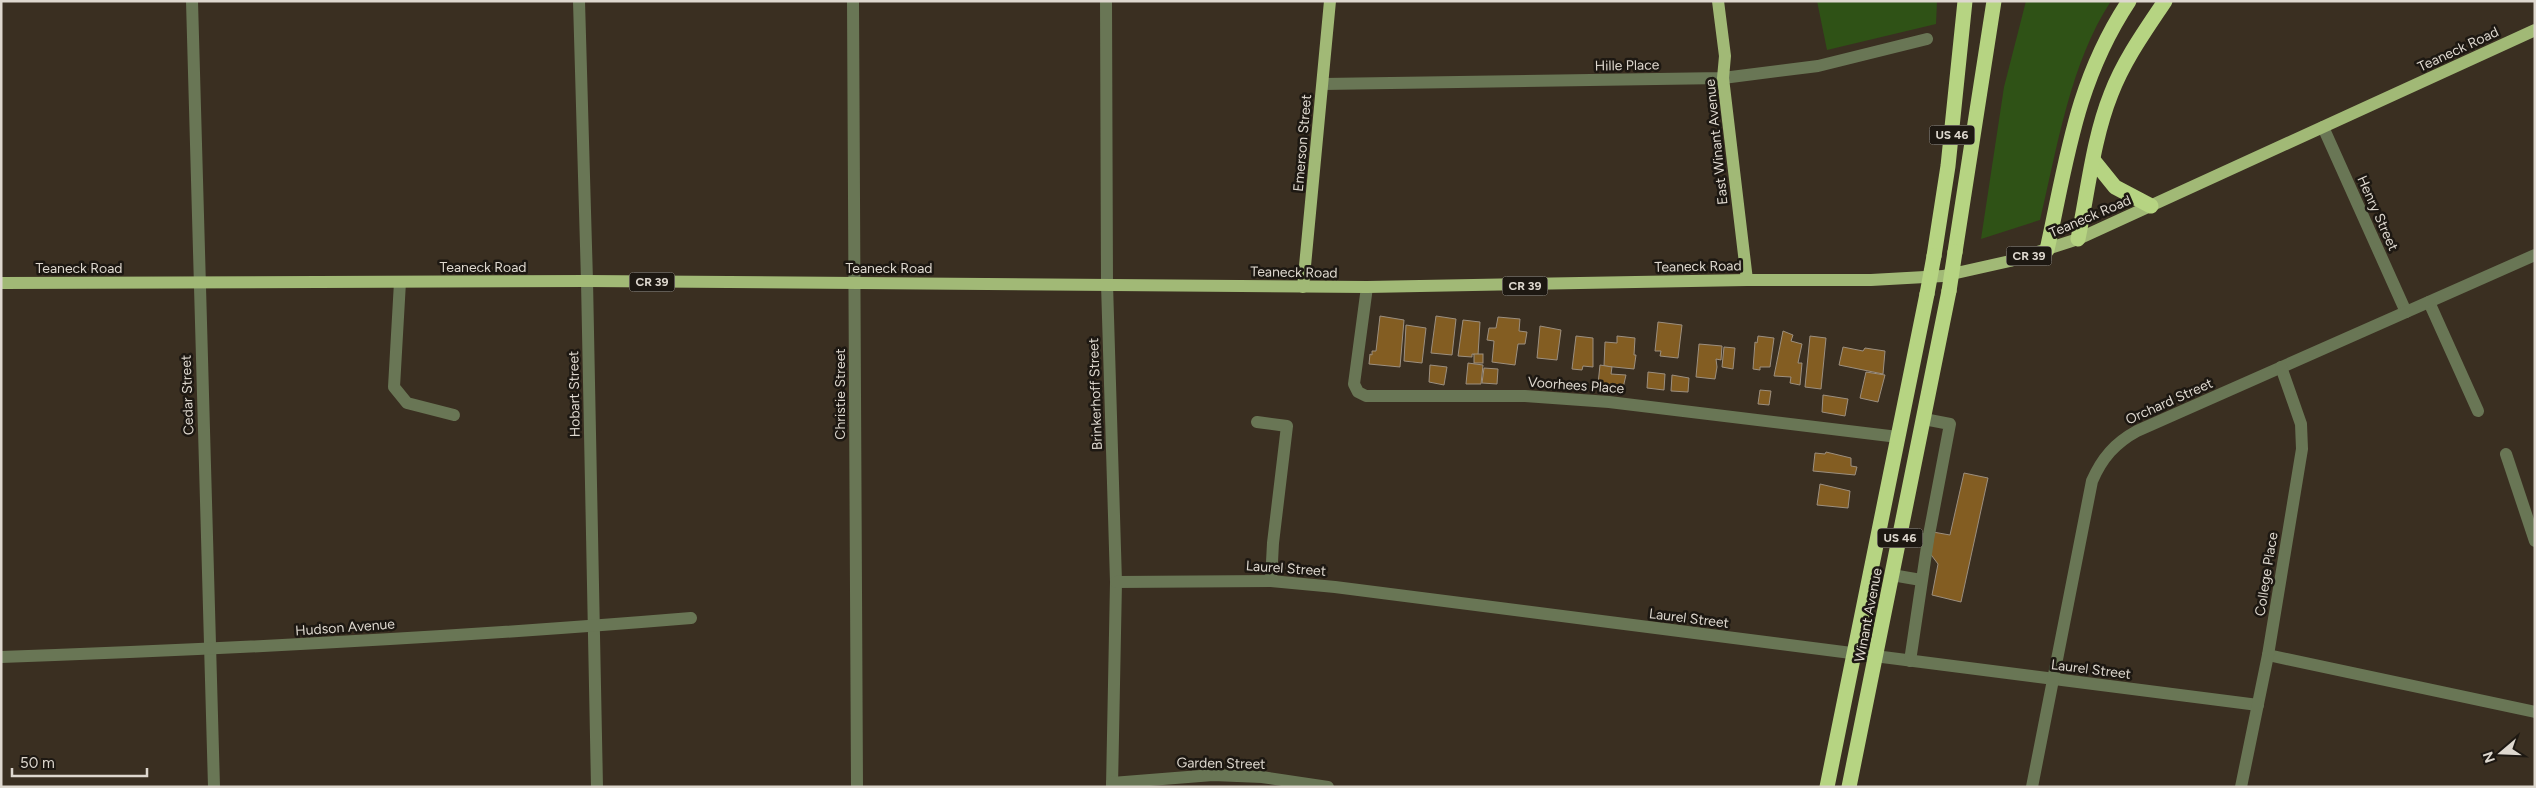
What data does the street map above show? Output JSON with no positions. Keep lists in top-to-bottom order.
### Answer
{
  "streets": {
    "highway": ["US 46", "Winant Avenue"],
    "main road": [
      "Teaneck Road",
      "East Winant Avenue",
      "Emerson Street",
      "CR 39"
    ],
    "street": [
      "Hille Place",
      "Henry Street",
      "Voorhees Place",
      "Hobart Street",
      "Christie Street",
      "Brinkerhoff Street",
      "Cedar Street",
      "Orchard Street",
      "Laurel Street",
      "College Place",
      "Hudson Avenue",
      "Garden Street"
    ]
  },
  "crossings": [
    ["Teaneck Road", "East Winant Avenue"],
    ["Teaneck Road", "Emerson Street"],
    ["Teaneck Road", "Henry Street"],
    ["Teaneck Road", "Voorhees Place"],
    ["Teaneck Road", "Hobart Street"],
    ["Teaneck Road", "Christie Street"],
    ["Teaneck Road", "Brinkerhoff Street"],
    ["Teaneck Road", "Cedar Street"],
    ["Hille Place", "East Winant Avenue"],
    ["Hille Place", "Emerson Street"],
    ["US 46", "Voorhees Place"],
    ["US 46", "Winant Avenue"],
    ["Henry Street", "Orchard Street"],
    ["Voorhees Place", "Winant Avenue"],
    ["Hobart Street", "Hudson Avenue"],
    ["Brinkerhoff Street", "Laurel Street"],
    ["Brinkerhoff Street", "Garden Street"],
    ["Cedar Street", "Hudson Avenue"],
    ["Orchard Street", "Laurel Street"],
    ["Orchard Street", "College Place"],
    ["Laurel Street", "College Place"],
    ["Laurel Street", "Winant Avenue"]
  ],
  "scale_bar": "50 m",
  "north": "left"
}
